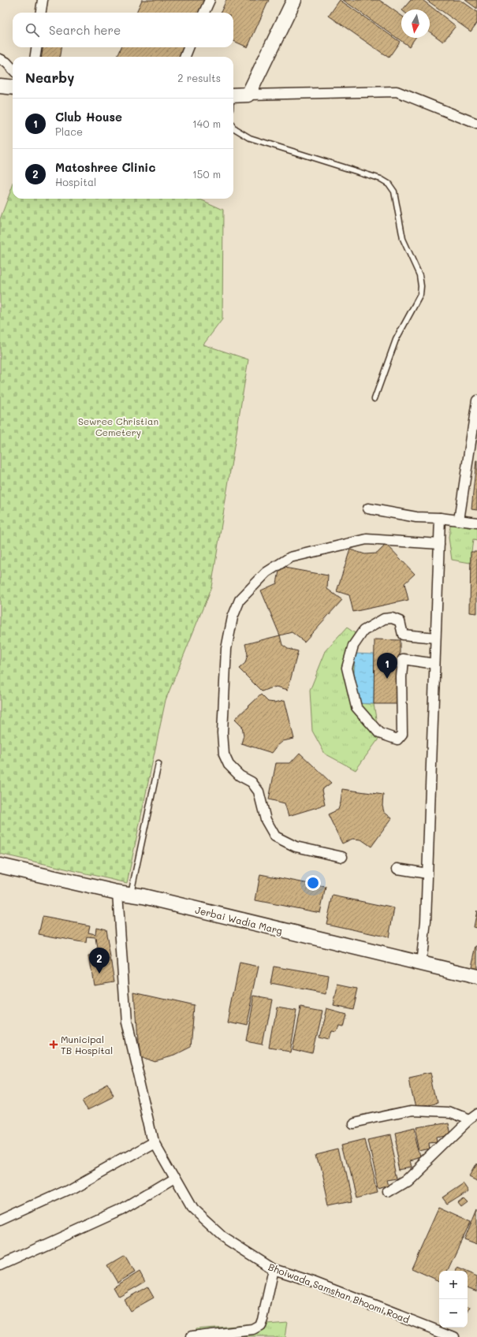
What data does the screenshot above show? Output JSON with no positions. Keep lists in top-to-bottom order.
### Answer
{
  "streets": {
    "main road": ["Jerbai Wadia Marg"],
    "street": ["Bhoiwada Samshan Bhoomi Road"]
  },
  "crossings": [
    ["Jerbai Wadia Marg", "Bhoiwada Samshan Bhoomi Road"]
  ],
  "parks": ["Sewree Christian Cemetery"],
  "places": {
    "health": ["Municipal TB Hospital"]
  },
  "north": "bottom",
  "page": {
    "search": "Search here",
    "heading": ["Nearby", "2 results"],
    "list": [
      {
        "mark": "1",
        "name": "Club House",
        "note": "Place",
        "value": "140 m"
      },
      {
        "mark": "2",
        "name": "Matoshree Clinic",
        "note": "Hospital",
        "value": "150 m"
      }
    ],
    "pins": ["1", "2"],
    "map_buttons": ["+", "−"]
  }
}
